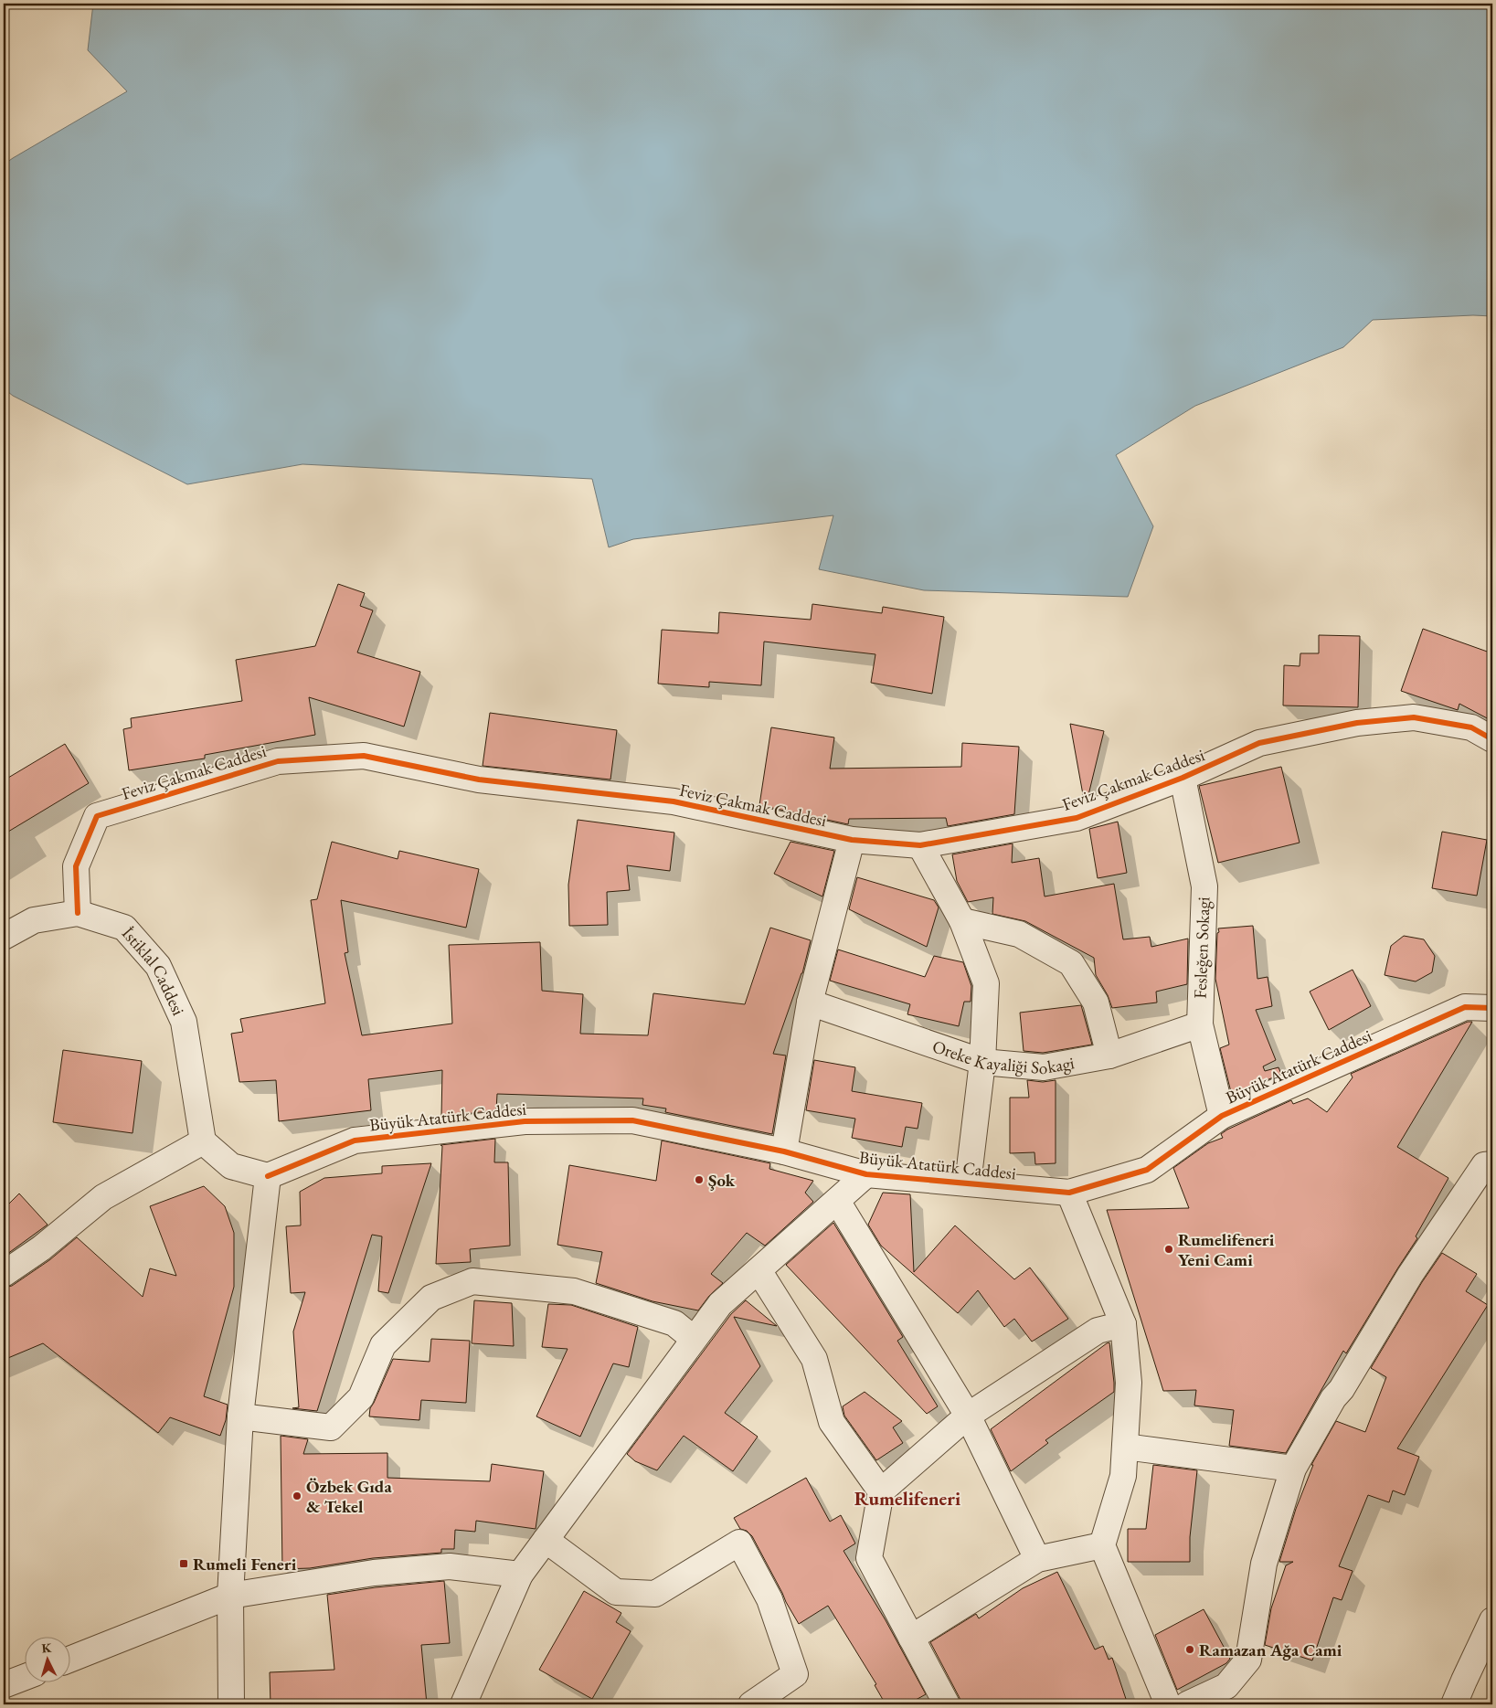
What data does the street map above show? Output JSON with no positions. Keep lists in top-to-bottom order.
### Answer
{
  "streets": {
    "street": [
      "Feviz Çakmak Caddesi",
      "Fesleğen Sokagi",
      "İstiklal Caddesi",
      "Oreke Kayaliği Sokagi",
      "Büyük Atatürk Caddesi"
    ]
  },
  "crossings": [
    ["Feviz Çakmak Caddesi", "Fesleğen Sokagi"],
    ["Feviz Çakmak Caddesi", "İstiklal Caddesi"],
    ["Fesleğen Sokagi", "Oreke Kayaliği Sokagi"],
    ["Fesleğen Sokagi", "Büyük Atatürk Caddesi"]
  ],
  "districts": ["Rumelifeneri"],
  "places": {
    "other": [
      "Şok",
      "Rumelifeneri Yeni Cami",
      "Özbek Gıda & Tekel",
      "Ramazan Ağa Cami"
    ],
    "transit": ["Rumeli Feneri"]
  },
  "north": "top"
}
